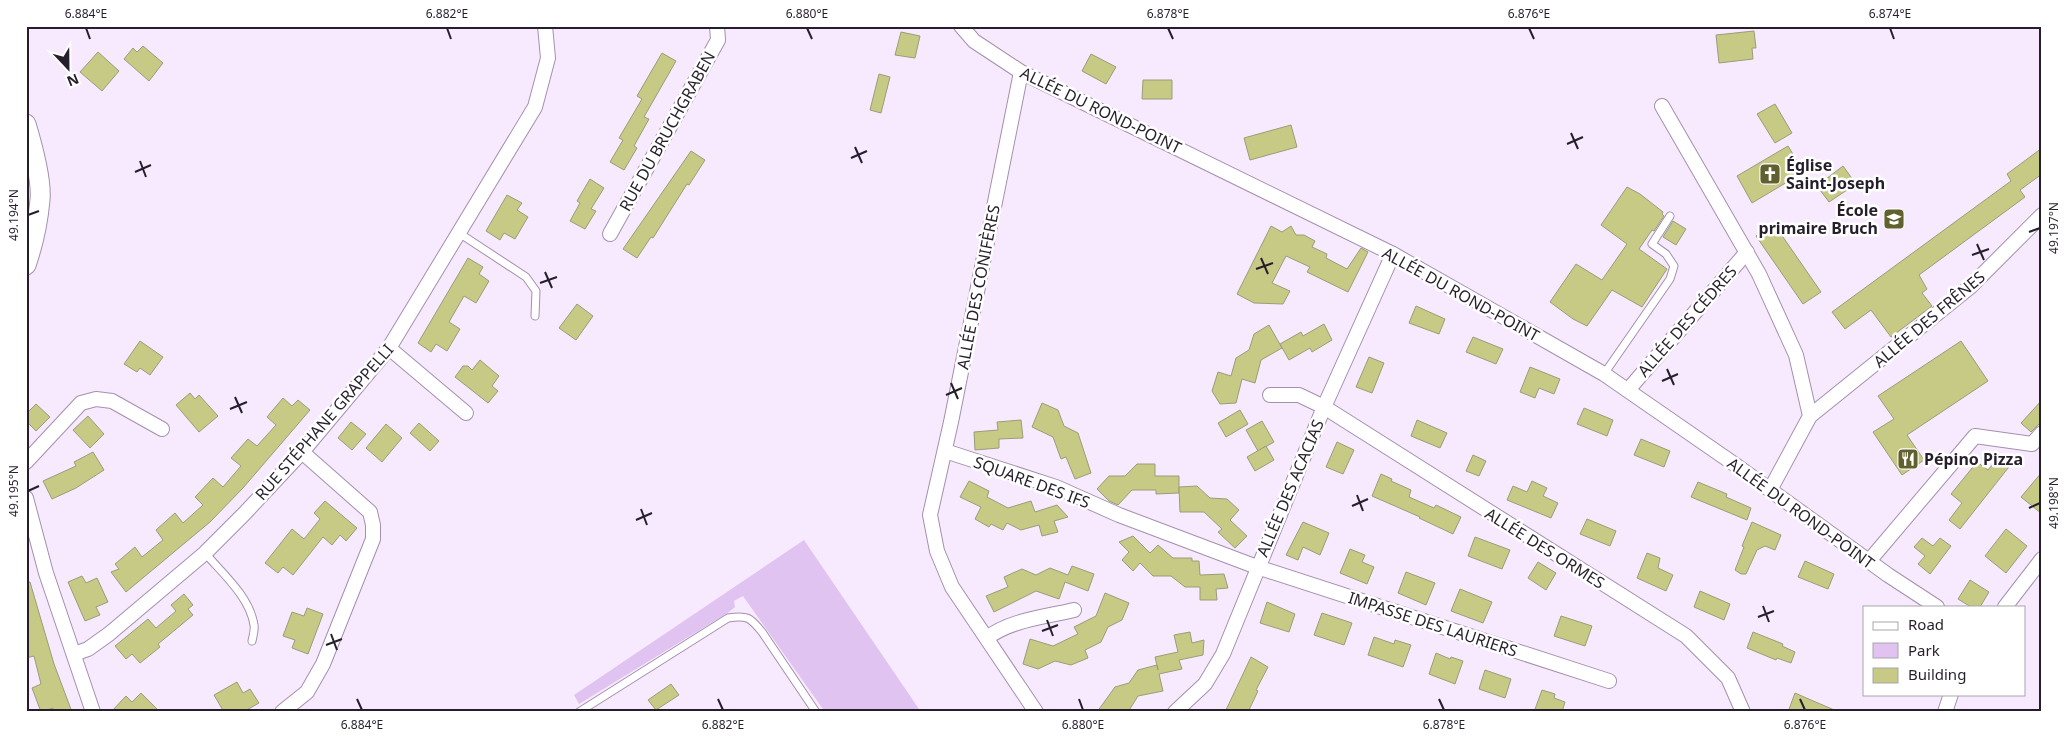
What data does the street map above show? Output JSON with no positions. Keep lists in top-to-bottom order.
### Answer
{
  "streets": {
    "street": [
      "ALLÉE DU ROND-POINT",
      "RUE DU BRUCHGRABEN",
      "ALLÉE DES CONIFÈRES",
      "ALLÉE DES FRÊNES",
      "ALLÉE DES CÉDRES",
      "RUE STÉPHANE GRAPPELLI",
      "SQUARE DES IFS",
      "ALLÉE DES ACACIAS",
      "ALLÉE DES ORMES",
      "IMPASSE DES LAURIERS"
    ]
  },
  "crossings": [
    ["ALLÉE DU ROND-POINT", "ALLÉE DES CONIFÈRES"],
    ["ALLÉE DU ROND-POINT", "ALLÉE DES CÉDRES"],
    ["ALLÉE DU ROND-POINT", "ALLÉE DES ACACIAS"],
    ["ALLÉE DES CONIFÈRES", "SQUARE DES IFS"],
    ["ALLÉE DES FRÊNES", "ALLÉE DES CÉDRES"],
    ["SQUARE DES IFS", "ALLÉE DES ACACIAS"],
    ["SQUARE DES IFS", "IMPASSE DES LAURIERS"],
    ["ALLÉE DES ACACIAS", "ALLÉE DES ORMES"],
    ["ALLÉE DES ACACIAS", "IMPASSE DES LAURIERS"]
  ],
  "places": {
    "church": ["Église Saint-Joseph"],
    "school or university": ["École primaire Bruch"],
    "restaurant": ["Pépino Pizza"]
  },
  "legend": ["Road", "Park", "Building"],
  "north": "bottom",
  "coordinates": [
    "6.884°E",
    "6.882°E",
    "6.880°E",
    "6.878°E",
    "6.876°E",
    "6.874°E",
    "49.194°N",
    "49.197°N",
    "49.195°N",
    "49.198°N"
  ]
}
